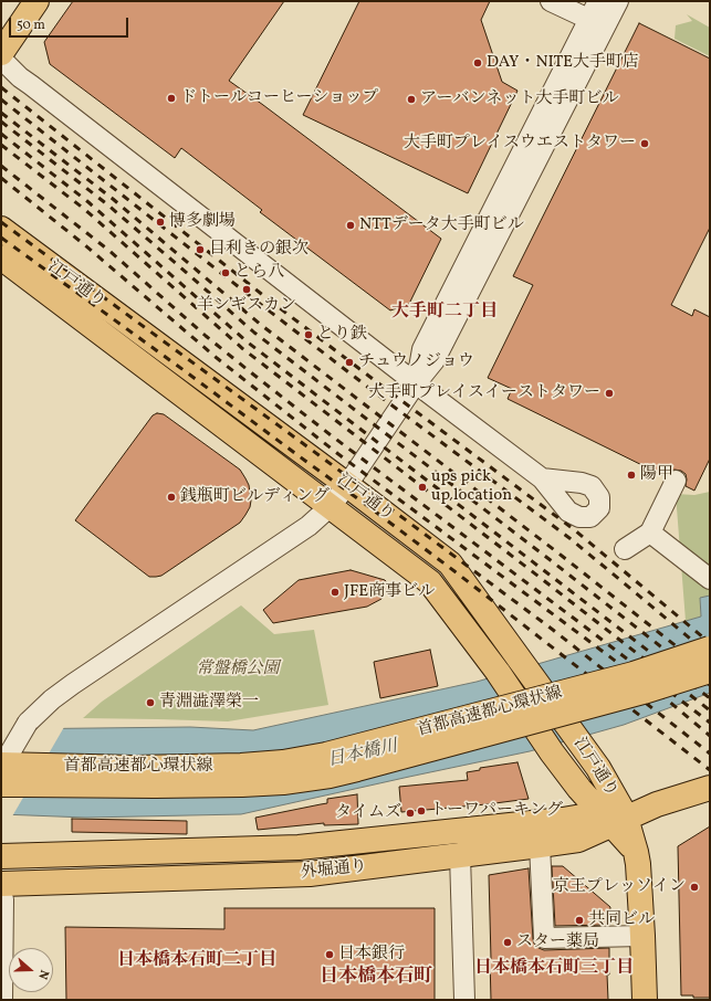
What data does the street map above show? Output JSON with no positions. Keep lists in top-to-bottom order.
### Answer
{
  "streets": {
    "main road": ["江戸通り", "首都高速都心環状線", "外堀通り"]
  },
  "crossings": [
    ["江戸通り", "外堀通り"]
  ],
  "districts": [
    "大手町二丁目",
    "日本橋本石町二丁目",
    "日本橋本石町三丁目",
    "日本橋本石町"
  ],
  "water": ["日本橋川"],
  "parks": ["常盤橋公園"],
  "places": [
    "DAY・NITE大手町店",
    "ドトールコーヒーショップ",
    "アーバンネット大手町ビル",
    "大手町プレイスウエストタワー",
    "博多劇場",
    "NTTデータ大手町ビル",
    "目利きの銀次",
    "とら八",
    "羊ンギスカン",
    "とり鉄",
    "チュウノジョウ",
    "大手町プレイスイーストタワー",
    "陽甲",
    "ups pick up location",
    "銭瓶町ビルディング",
    "JFE商事ビル",
    "青淵澁澤榮一",
    "トーワパーキング",
    "タイムズ",
    "京王プレッソイン",
    "共同ビル",
    "スター薬局",
    "日本銀行"
  ],
  "scale_bar": "50 m",
  "north": "right"
}
